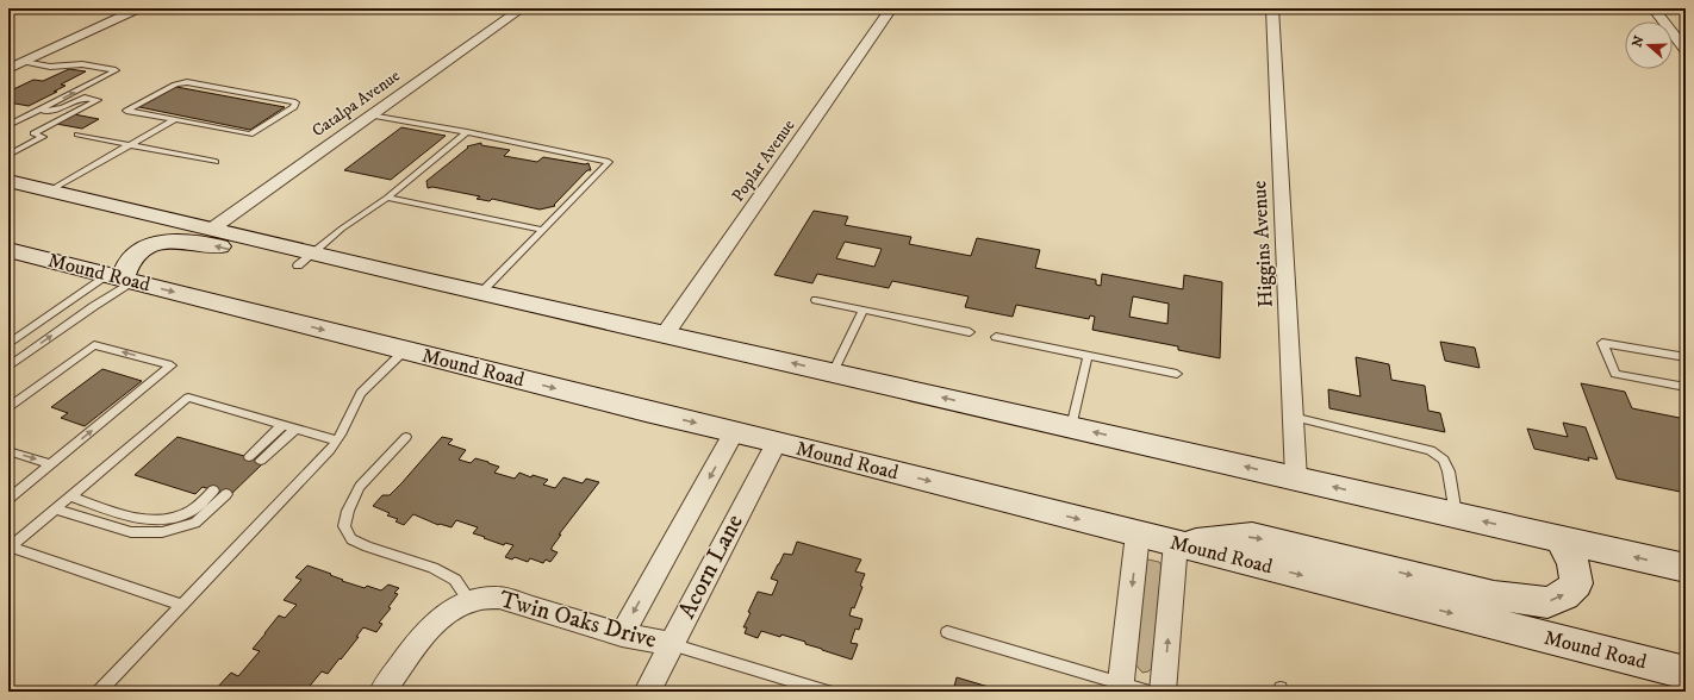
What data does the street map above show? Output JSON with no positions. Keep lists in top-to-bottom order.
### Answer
{
  "streets": {
    "main road": ["Mound Road"],
    "street": [
      "Catalpa Avenue",
      "Poplar Avenue",
      "Higgins Avenue",
      "Acorn Lane",
      "Twin Oaks Drive"
    ]
  },
  "crossings": [
    ["Mound Road", "Acorn Lane"],
    ["Acorn Lane", "Twin Oaks Drive"]
  ],
  "north": "left"
}
